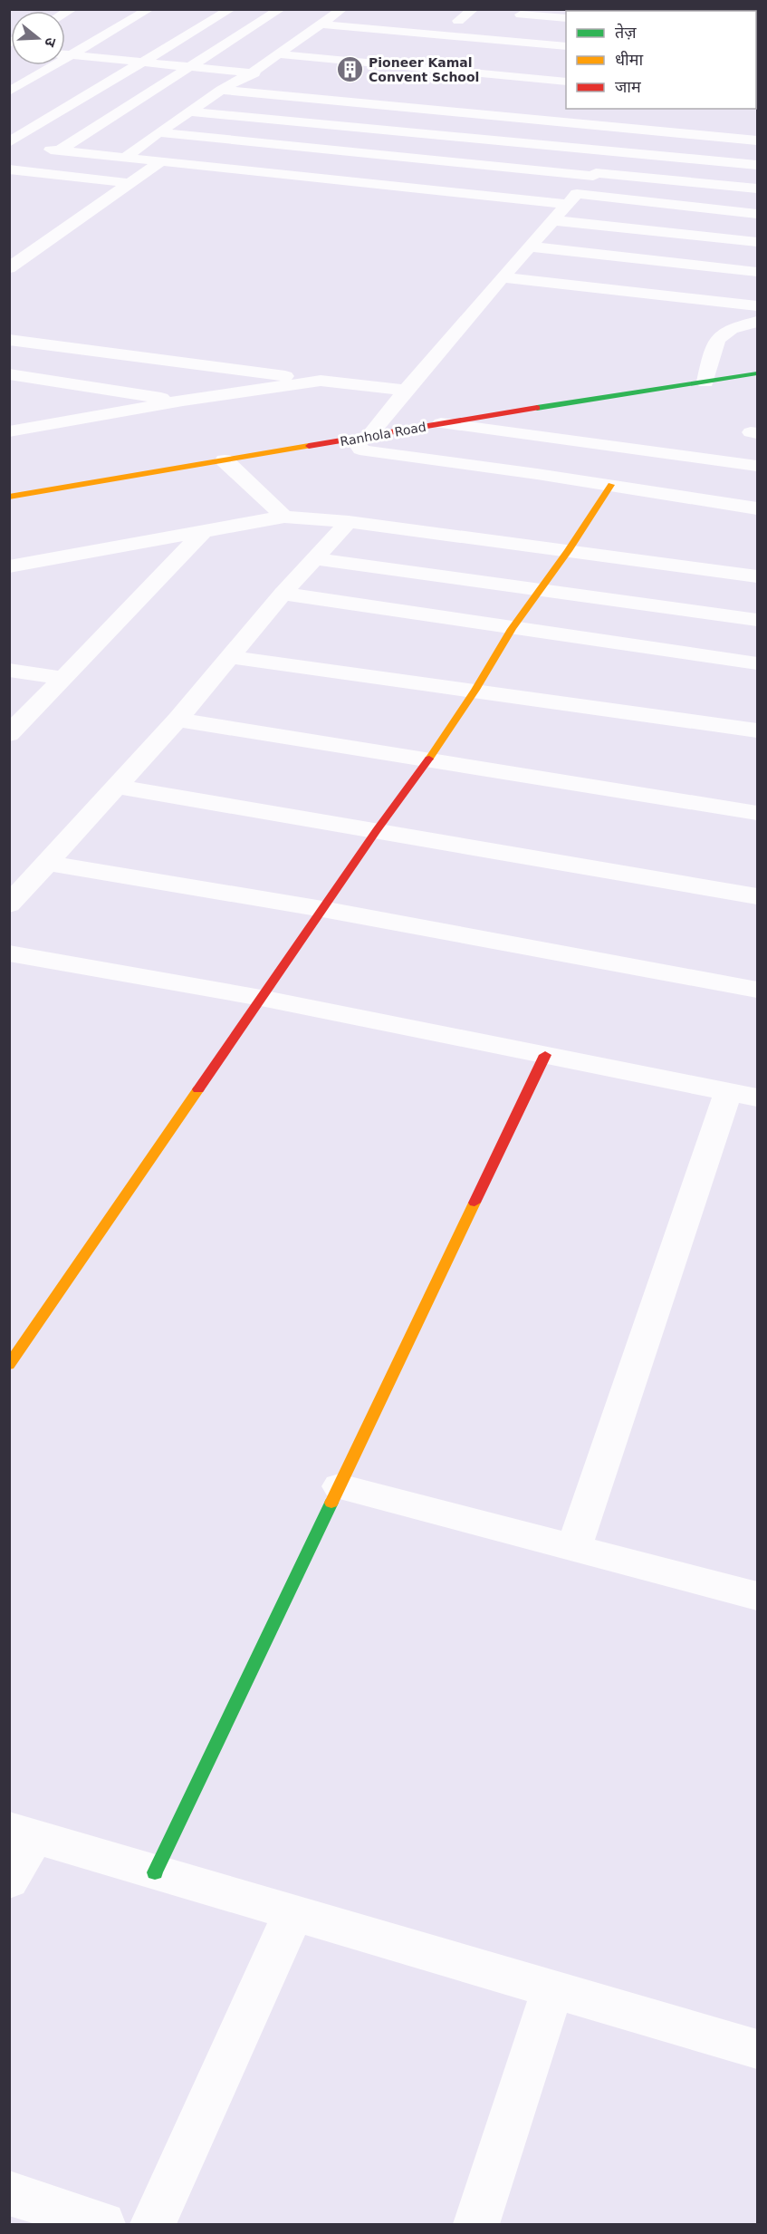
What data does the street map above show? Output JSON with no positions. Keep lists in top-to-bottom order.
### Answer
{
  "streets": {
    "street": ["Ranhola Road"]
  },
  "places": {
    "building": ["Pioneer Kamal Convent School"]
  },
  "legend": ["तेज़", "धीमा", "जाम"],
  "north": "right"
}
